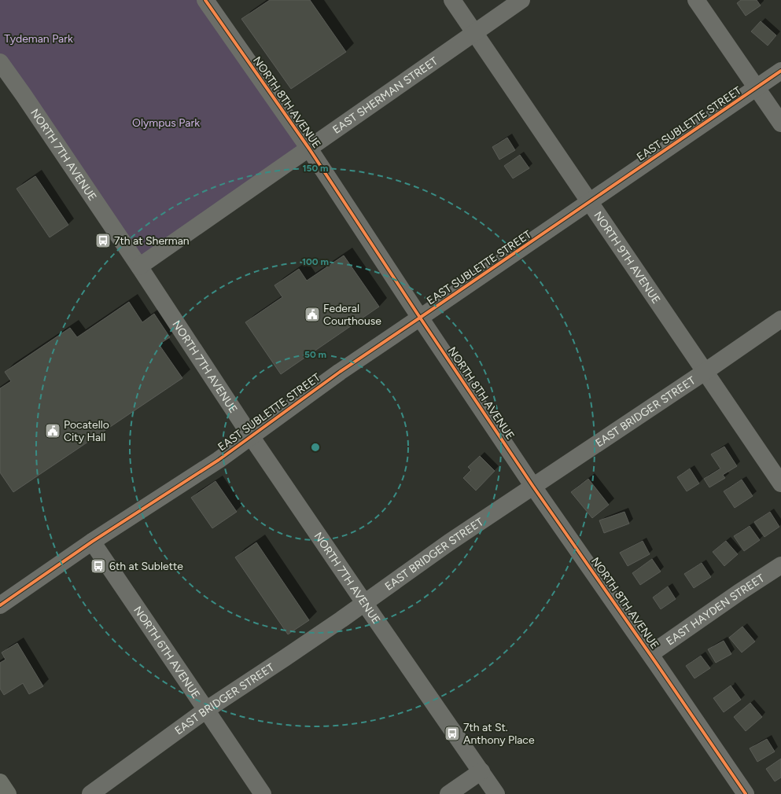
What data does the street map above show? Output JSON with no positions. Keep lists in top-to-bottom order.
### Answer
{
  "streets": {
    "street": [
      "EAST SHERMAN STREET",
      "NORTH 8TH AVENUE",
      "EAST SUBLETTE STREET",
      "NORTH 7TH AVENUE",
      "NORTH 9TH AVENUE",
      "EAST BRIDGER STREET",
      "EAST HAYDEN STREET",
      "NORTH 6TH AVENUE"
    ]
  },
  "crossings": [
    ["EAST SHERMAN STREET", "NORTH 8TH AVENUE"],
    ["EAST SHERMAN STREET", "NORTH 7TH AVENUE"],
    ["EAST SHERMAN STREET", "NORTH 9TH AVENUE"],
    ["NORTH 8TH AVENUE", "EAST SUBLETTE STREET"],
    ["NORTH 8TH AVENUE", "EAST BRIDGER STREET"],
    ["NORTH 8TH AVENUE", "EAST HAYDEN STREET"],
    ["EAST SUBLETTE STREET", "NORTH 7TH AVENUE"],
    ["EAST SUBLETTE STREET", "NORTH 9TH AVENUE"],
    ["EAST SUBLETTE STREET", "NORTH 6TH AVENUE"],
    ["NORTH 7TH AVENUE", "EAST BRIDGER STREET"],
    ["NORTH 9TH AVENUE", "EAST BRIDGER STREET"],
    ["EAST BRIDGER STREET", "NORTH 6TH AVENUE"]
  ],
  "parks": ["Tydeman Park", "Olympus Park"],
  "places": {
    "bus stop": ["7th at Sherman", "6th at Sublette", "7th at St. Anthony Place"],
    "public building": ["Federal Courthouse", "Pocatello City Hall"]
  },
  "rings": ["150 m", "100 m", "50 m"]
}
